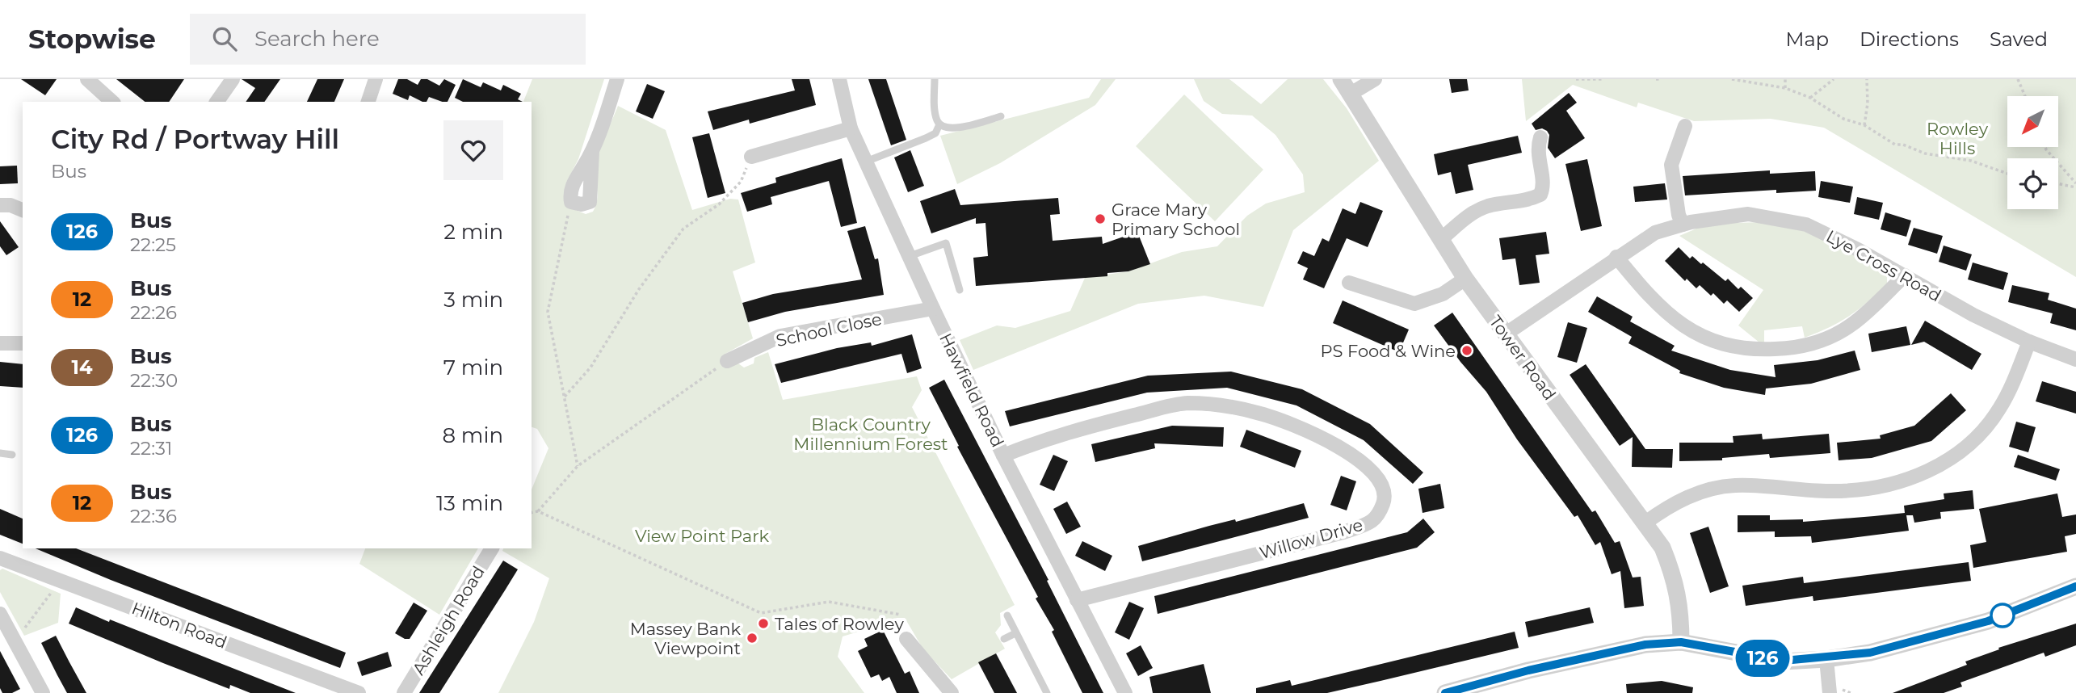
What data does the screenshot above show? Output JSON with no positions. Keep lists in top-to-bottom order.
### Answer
{
  "streets": {
    "street": [
      "Lye Cross Road",
      "School Close",
      "Tower Road",
      "Hawfield Road",
      "Willow Drive",
      "Ashleigh Road",
      "Hilton Road"
    ]
  },
  "crossings": [
    ["Lye Cross Road", "Tower Road"],
    ["School Close", "Hawfield Road"],
    ["Hawfield Road", "Willow Drive"]
  ],
  "parks": ["Rowley Hills", "Black Country Millennium Forest", "View Point Park"],
  "places": [
    "Grace Mary Primary School",
    "PS Food & Wine",
    "Tales of Rowley",
    "Massey Bank Viewpoint"
  ],
  "lines": ["bus line 126"],
  "north": "bottom left",
  "page": {
    "header": "Stopwise",
    "search": "Search here",
    "nav": ["Map", "Directions", "Saved"],
    "on_map": "126",
    "heading": ["City Rd / Portway Hill", "Bus"],
    "list": [
      {
        "mark": "126",
        "name": "Bus",
        "note": "22:25",
        "value": "2 min"
      },
      {
        "mark": "12",
        "name": "Bus",
        "note": "22:26",
        "value": "3 min"
      },
      {
        "mark": "14",
        "name": "Bus",
        "note": "22:30",
        "value": "7 min"
      },
      {
        "mark": "126",
        "name": "Bus",
        "note": "22:31",
        "value": "8 min"
      },
      {
        "mark": "12",
        "name": "Bus",
        "note": "22:36",
        "value": "13 min"
      }
    ]
  }
}
